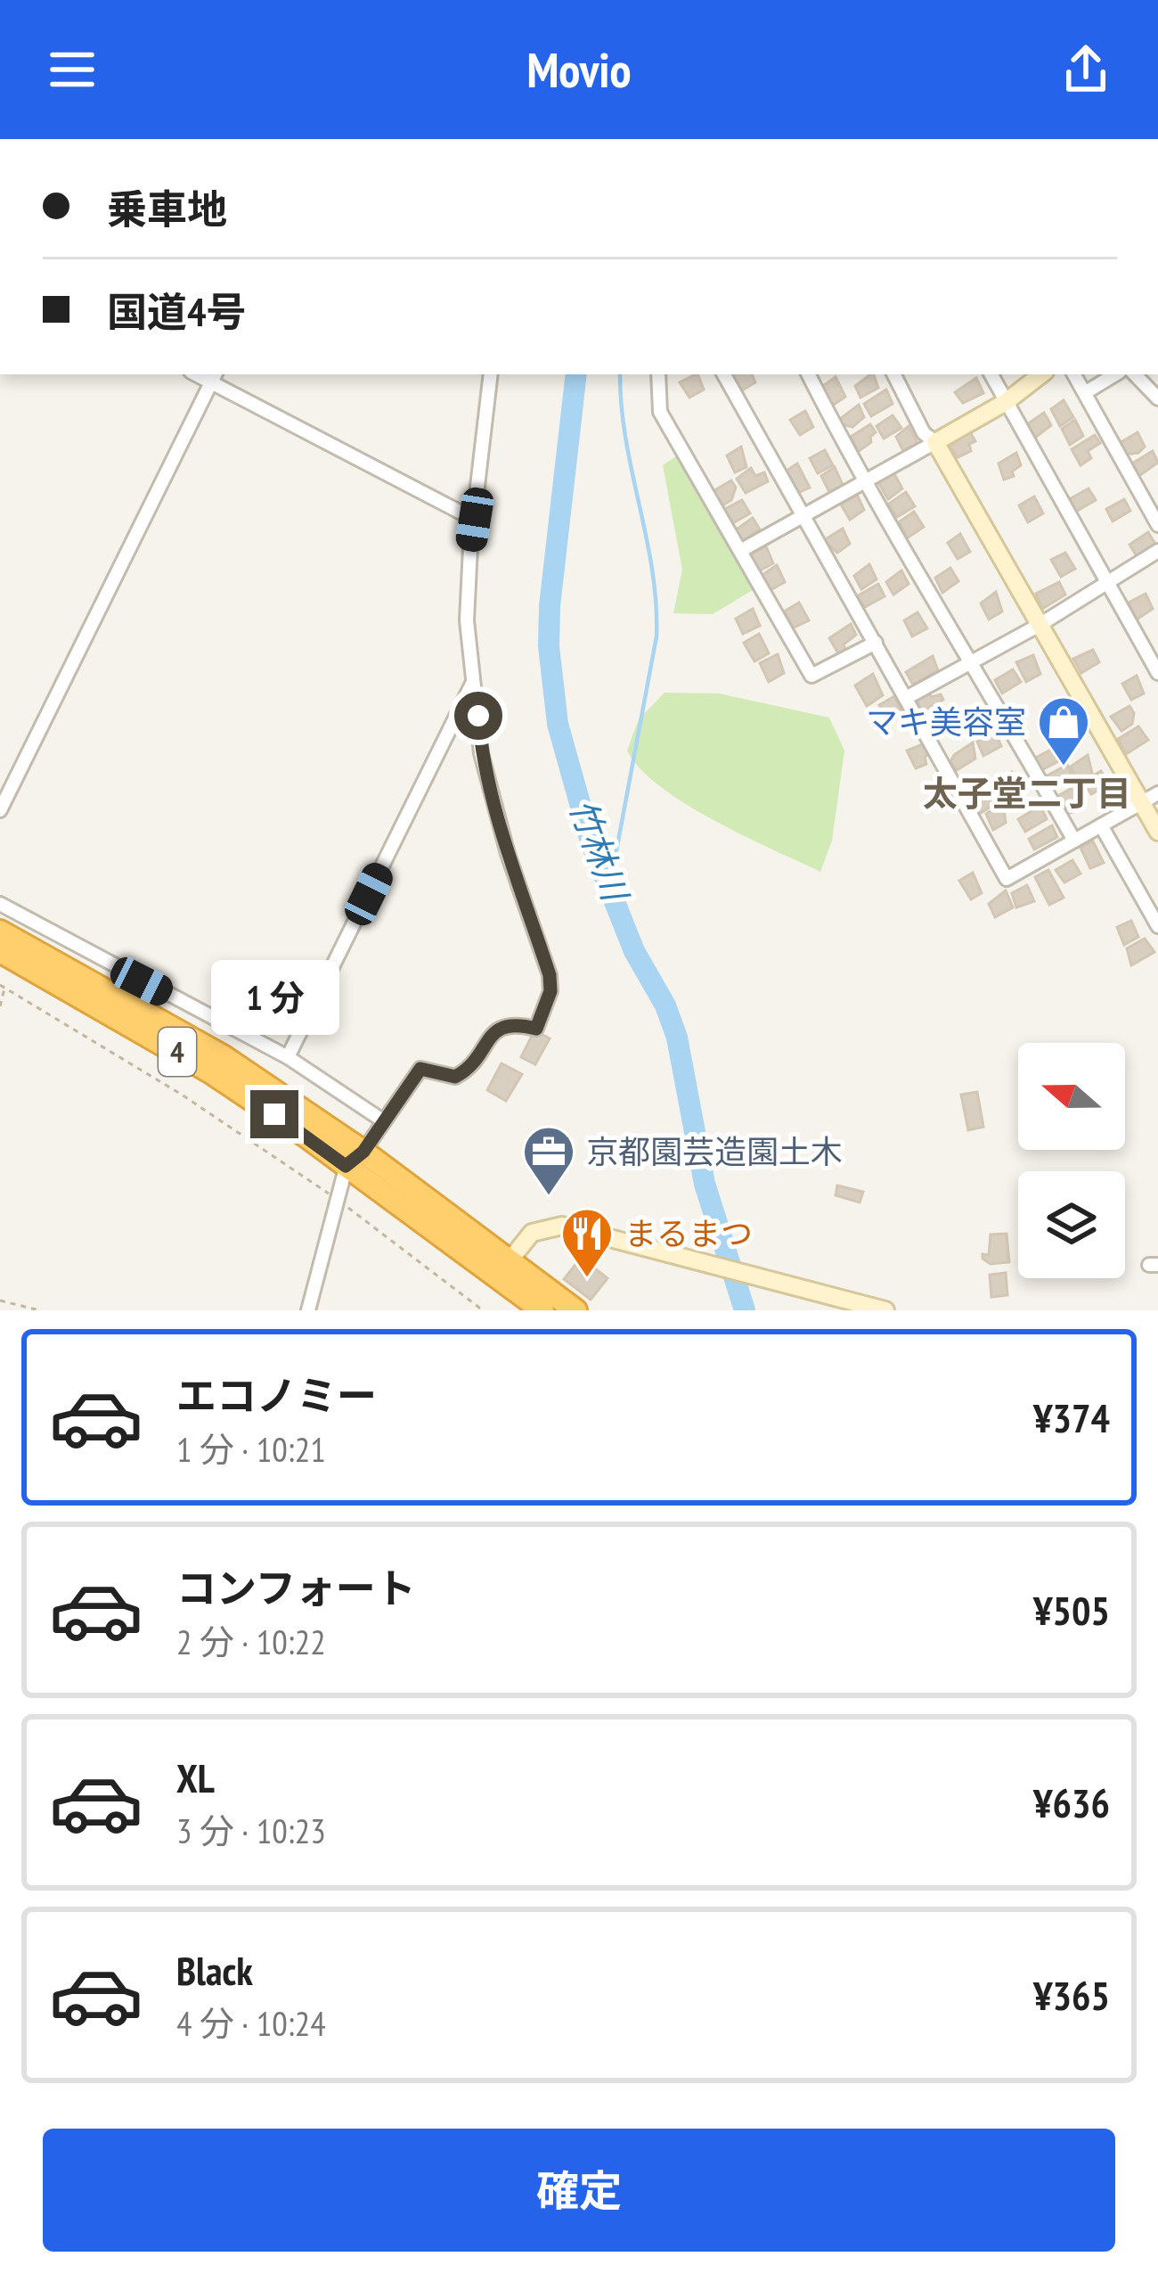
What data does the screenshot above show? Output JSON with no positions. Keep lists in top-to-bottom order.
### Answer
{
  "streets": {
    "highway": ["4"]
  },
  "districts": ["太子堂二丁目"],
  "water": ["竹林川"],
  "places": {
    "shop": ["マキ美容室"],
    "office": ["京都園芸造園土木"],
    "restaurant": ["まるまつ"]
  },
  "north": "left",
  "page": {
    "header": "Movio",
    "banner": ["乗車地", "国道4号"],
    "bubble": "1 分",
    "list": [
      {
        "name": "エコノミー",
        "note": "1 分 · 10:21",
        "value": "¥374"
      },
      {
        "name": "コンフォート",
        "note": "2 分 · 10:22",
        "value": "¥505"
      },
      {
        "name": "XL",
        "note": "3 分 · 10:23",
        "value": "¥636"
      },
      {
        "name": "Black",
        "note": "4 分 · 10:24",
        "value": "¥365"
      }
    ],
    "buttons": "確定"
  }
}
